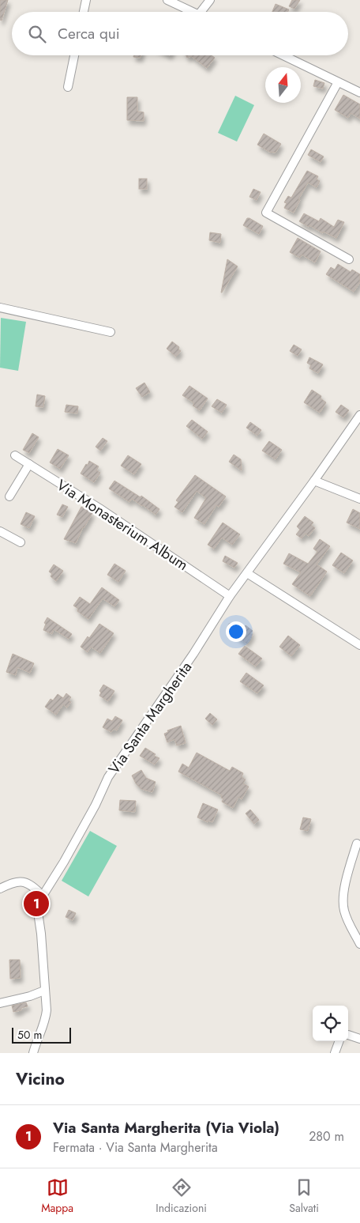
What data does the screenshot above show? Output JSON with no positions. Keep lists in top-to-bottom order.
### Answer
{
  "streets": {
    "street": ["Via Monasterium Album", "Via Santa Margherita"]
  },
  "crossings": [
    ["Via Monasterium Album", "Via Santa Margherita"]
  ],
  "scale_bar": "50 m",
  "north": "top",
  "page": {
    "search": "Cerca qui",
    "pins": "1",
    "scale": "50 m",
    "heading": "Vicino",
    "list": [
      {
        "mark": "1",
        "name": "Via Santa Margherita (Via Viola)",
        "note": "Fermata · Via Santa Margherita",
        "value": "280 m"
      }
    ],
    "nav": ["Mappa", "Indicazioni", "Salvati"]
  }
}
